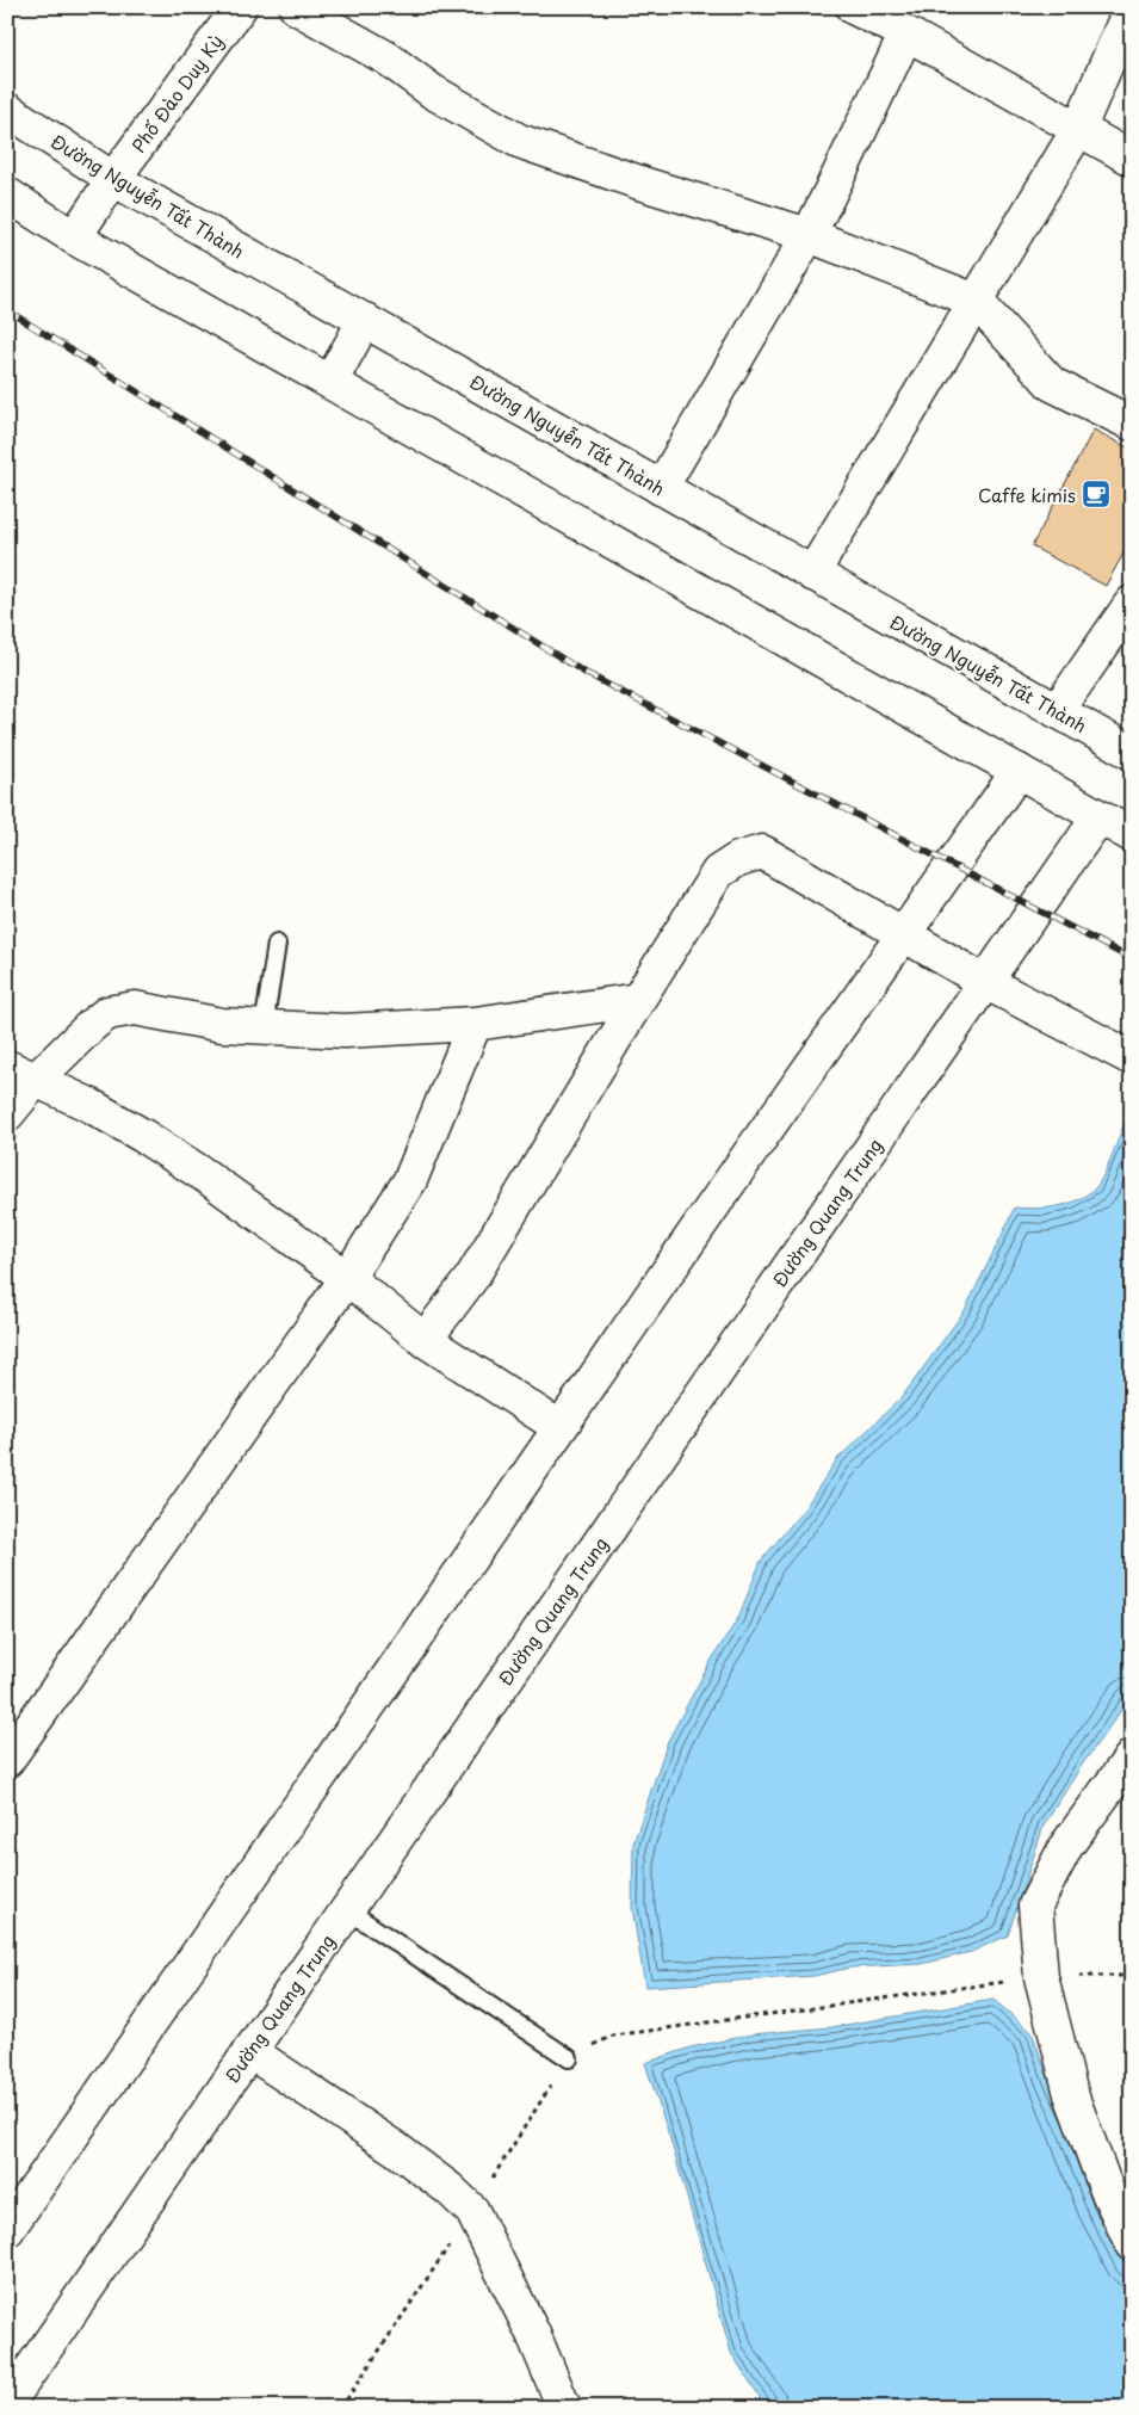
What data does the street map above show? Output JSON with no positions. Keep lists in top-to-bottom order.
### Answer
{
  "streets": {
    "street": ["Phố Đào Duy Kỳ", "Đường Nguyễn Tất Thành", "Đường Quang Trung"]
  },
  "crossings": [
    ["Phố Đào Duy Kỳ", "Đường Nguyễn Tất Thành"]
  ],
  "places": {
    "cafe": ["Caffe kimis"]
  }
}
